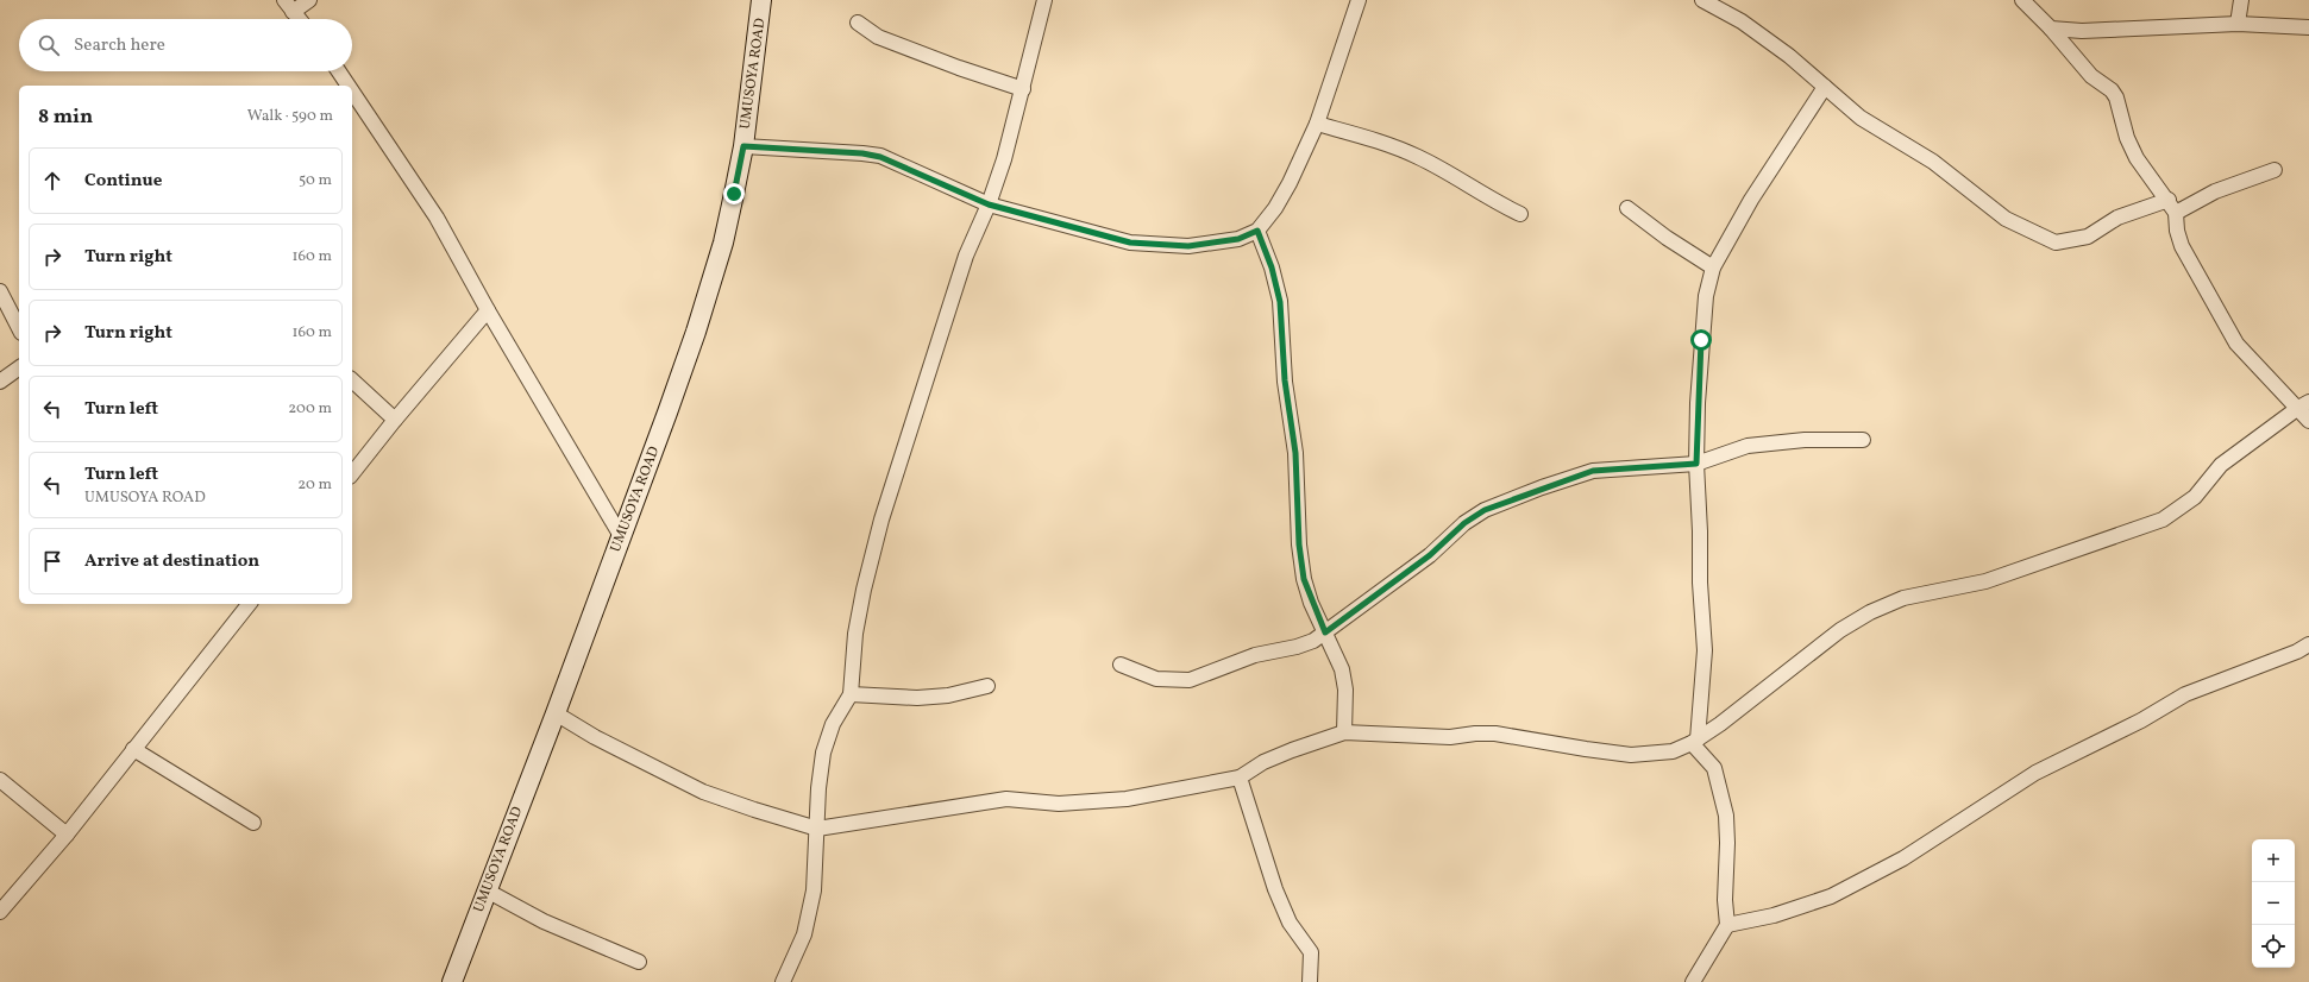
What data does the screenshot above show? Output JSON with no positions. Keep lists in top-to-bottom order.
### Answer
{
  "streets": {
    "main road": ["UMUSOYA ROAD"]
  },
  "page": {
    "search": "Search here",
    "heading": ["8 min", "Walk · 590 m"],
    "list": [
      ["Continue", "50 m"],
      ["Turn right", "160 m"],
      ["Turn right", "160 m"],
      ["Turn left", "200 m"],
      ["Turn left", "UMUSOYA ROAD", "20 m"],
      "Arrive at destination"
    ],
    "map_buttons": ["+", "−"]
  }
}
